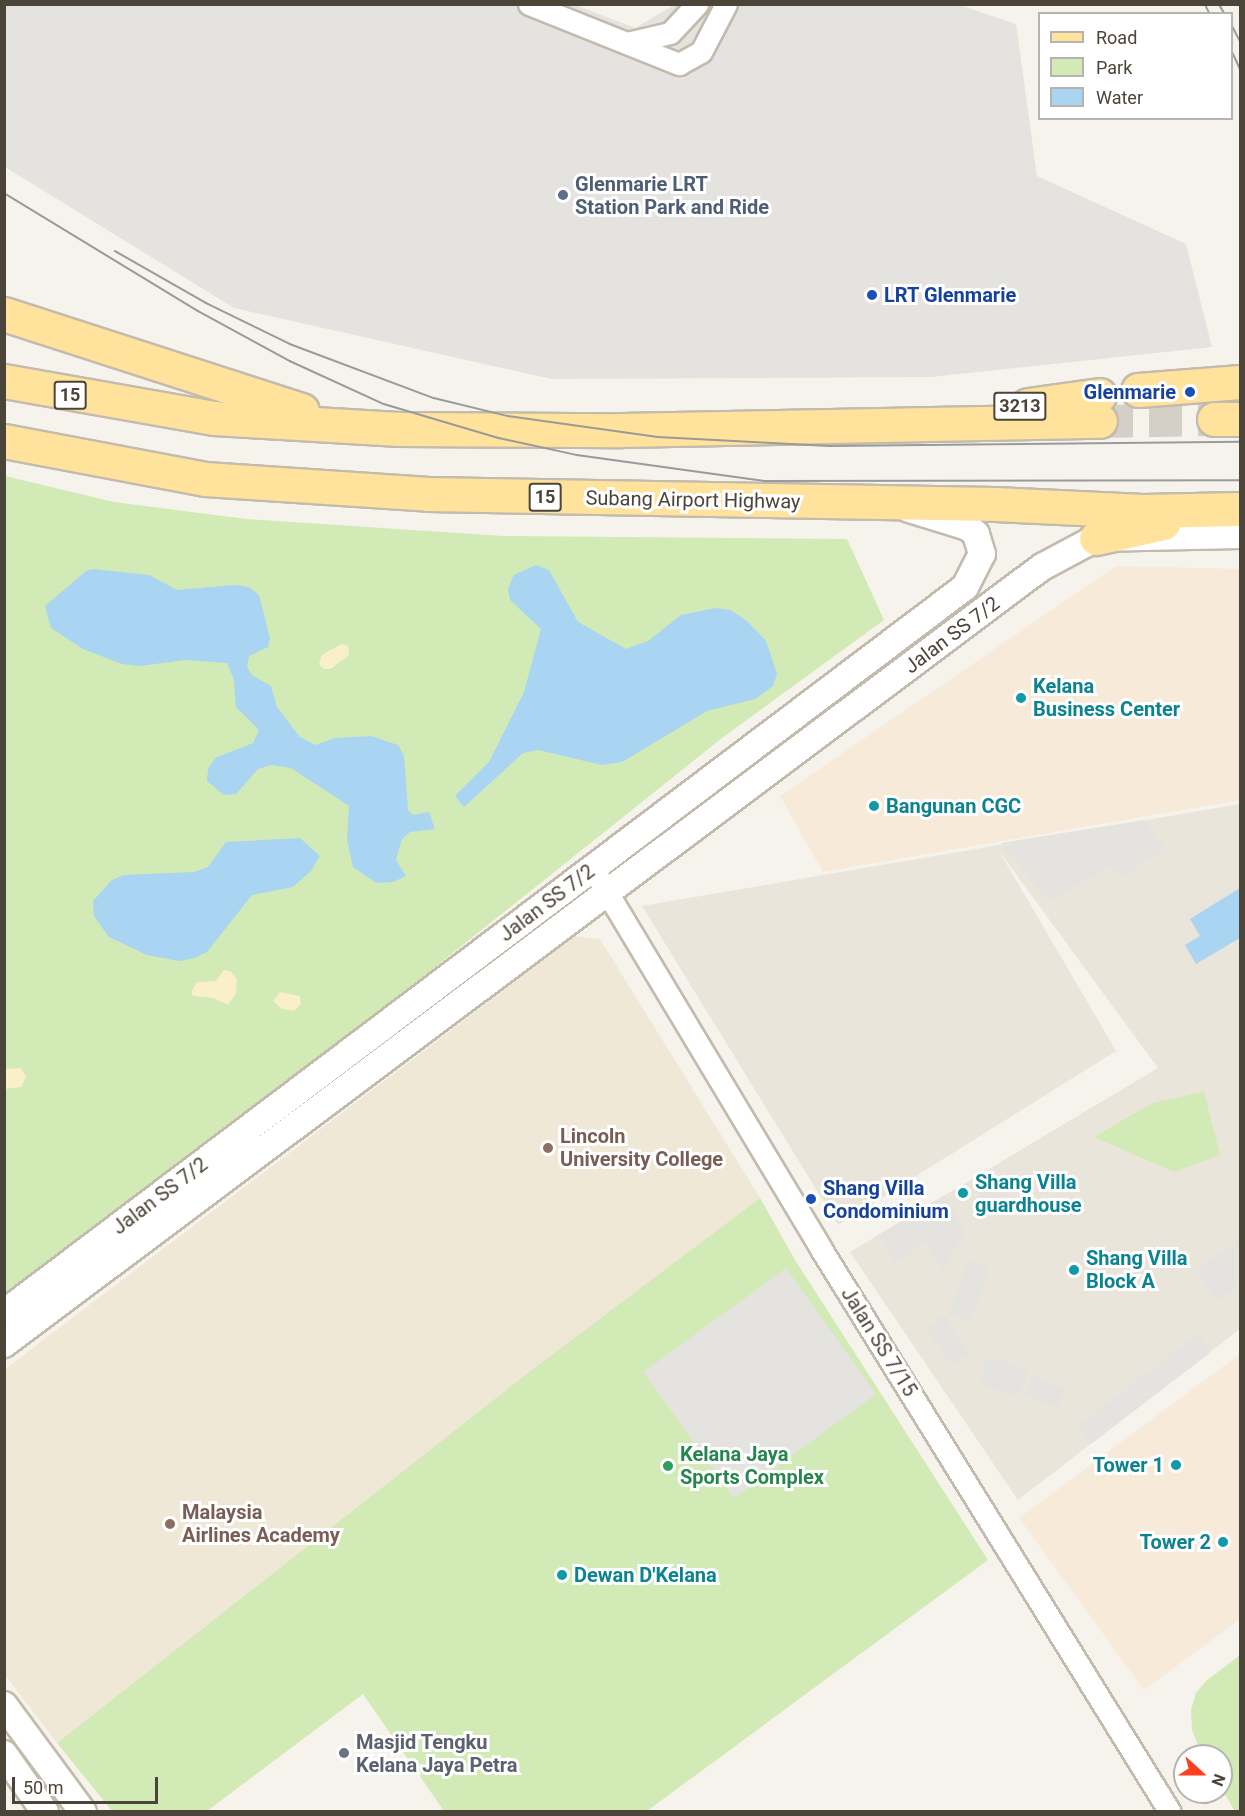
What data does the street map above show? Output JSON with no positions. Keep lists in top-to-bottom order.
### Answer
{
  "streets": {
    "main road": ["15", "3213", "Subang Airport Highway"],
    "street": ["Jalan SS 7/2", "Jalan SS 7/15"]
  },
  "crossings": [
    ["15", "3213"],
    ["Subang Airport Highway", "Jalan SS 7/2"],
    ["Jalan SS 7/2", "Jalan SS 7/15"]
  ],
  "places": [
    "Glenmarie LRT Station Park and Ride",
    "LRT Glenmarie",
    "Glenmarie",
    "Kelana Business Center",
    "Bangunan CGC",
    "Lincoln University College",
    "Shang Villa guardhouse",
    "Shang Villa Condominium",
    "Shang Villa Block A",
    "Tower 1",
    "Kelana Jaya Sports Complex",
    "Malaysia Airlines Academy",
    "Tower 2",
    "Dewan D'Kelana",
    "Masjid Tengku Kelana Jaya Petra"
  ],
  "legend": ["Road", "Park", "Water"],
  "scale_bar": "50 m",
  "north": "right"
}
